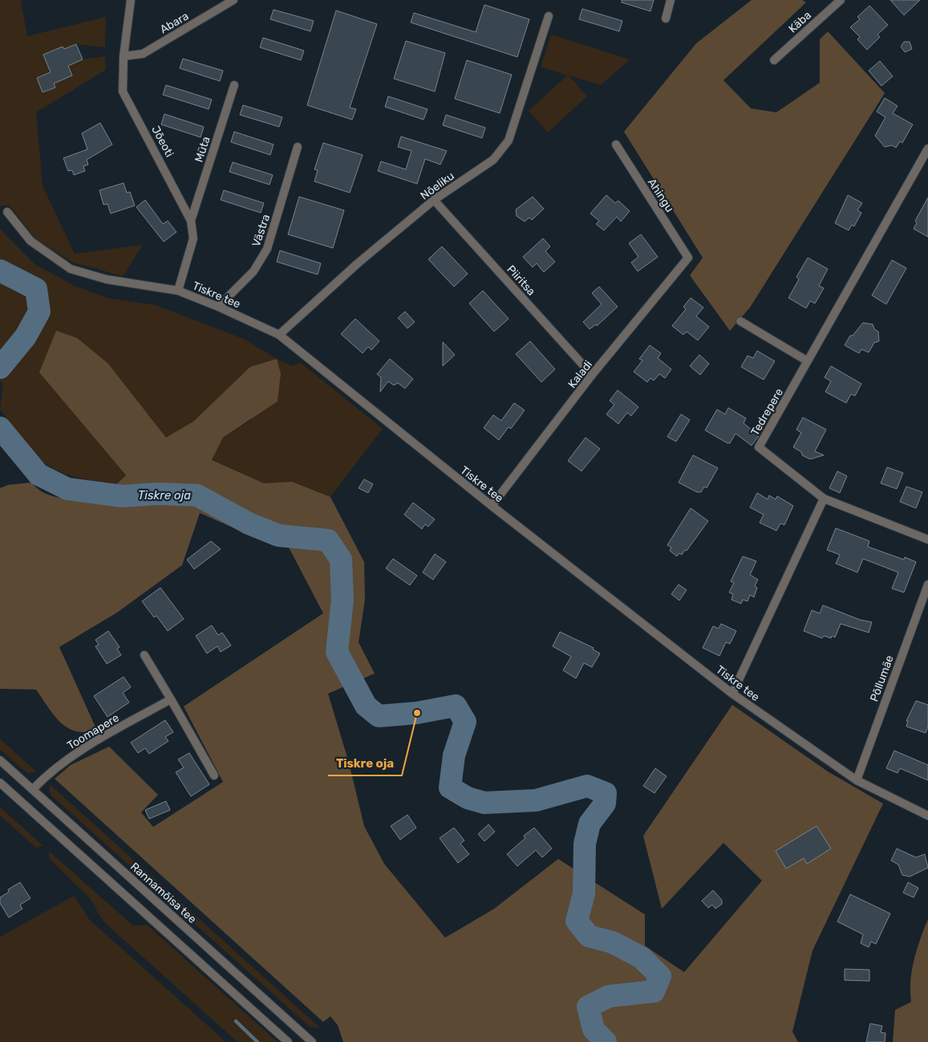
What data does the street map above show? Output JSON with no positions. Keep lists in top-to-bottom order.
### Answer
{
  "streets": {
    "street": [
      "Käba",
      "Abara",
      "Jõeoti",
      "Müta",
      "Nõeliku",
      "Ahingu",
      "Västra",
      "Piiritsa",
      "Tiskre tee",
      "Kaladi",
      "Tedrepere",
      "Põllumäe",
      "Toomapere",
      "Rannamõisa tee"
    ]
  },
  "crossings": [
    ["Abara", "Jõeoti"],
    ["Jõeoti", "Müta"],
    ["Jõeoti", "Tiskre tee"],
    ["Nõeliku", "Piiritsa"],
    ["Nõeliku", "Tiskre tee"],
    ["Ahingu", "Kaladi"],
    ["Västra", "Tiskre tee"],
    ["Piiritsa", "Kaladi"],
    ["Tiskre tee", "Kaladi"],
    ["Tiskre tee", "Põllumäe"],
    ["Toomapere", "Rannamõisa tee"]
  ],
  "water": ["Tiskre oja"],
  "places": ["Tiskre oja"]
}
